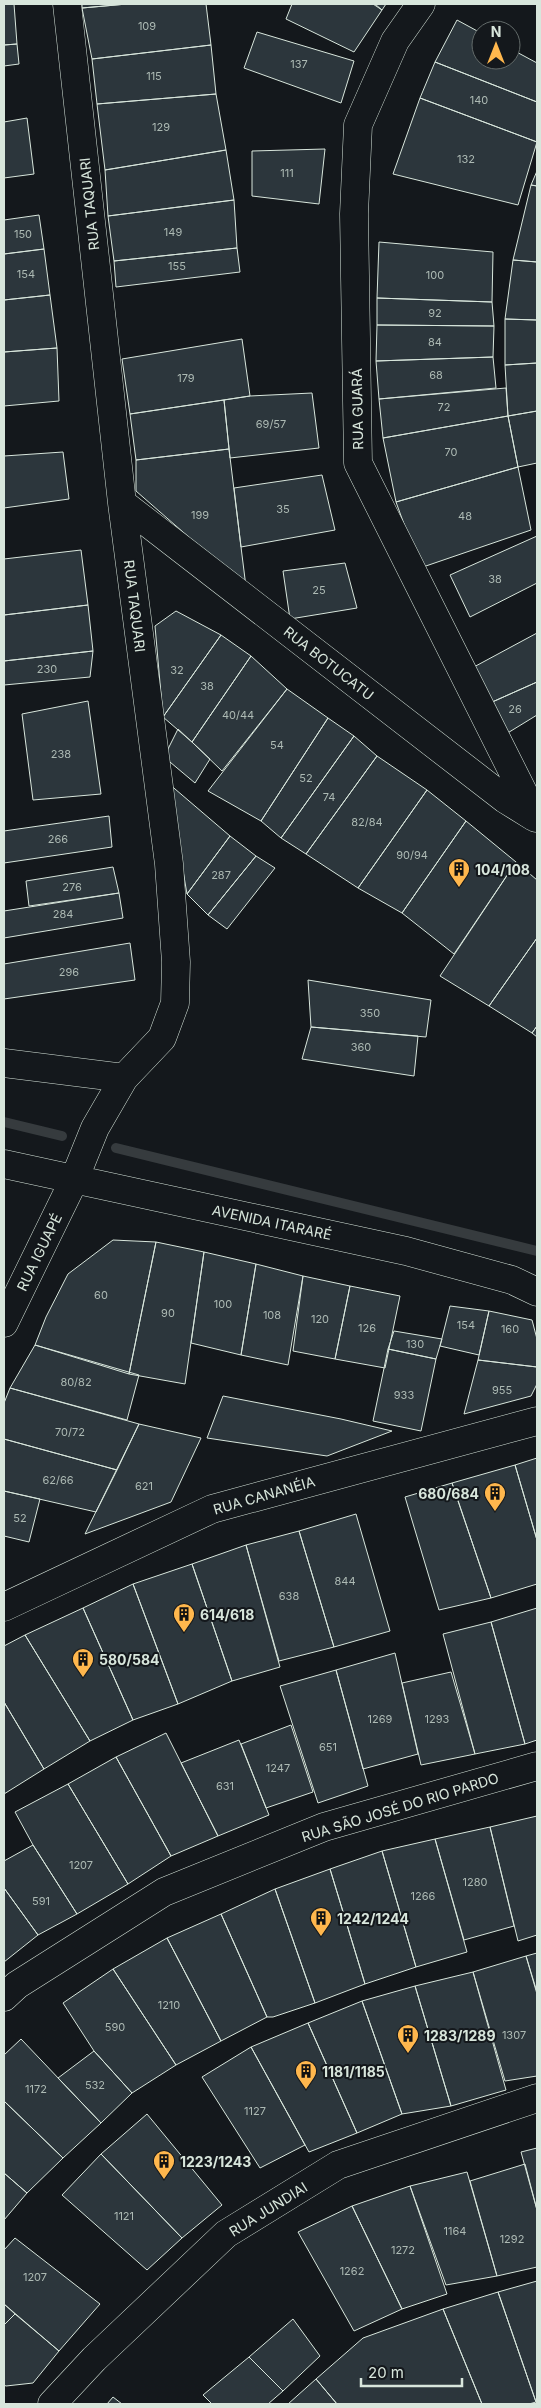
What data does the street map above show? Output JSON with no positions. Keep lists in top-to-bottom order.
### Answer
{
  "streets": {
    "street": [
      "RUA TAQUARI",
      "RUA GUARÁ",
      "RUA BOTUCATU",
      "AVENIDA ITARARÉ",
      "RUA IGUAPÉ",
      "RUA CANANÉIA",
      "RUA SÃO JOSÉ DO RIO PARDO",
      "RUA JUNDIAI"
    ]
  },
  "crossings": [
    ["RUA TAQUARI", "RUA BOTUCATU"],
    ["RUA TAQUARI", "AVENIDA ITARARÉ"],
    ["RUA TAQUARI", "RUA IGUAPÉ"],
    ["RUA GUARÁ", "RUA BOTUCATU"],
    ["AVENIDA ITARARÉ", "RUA IGUAPÉ"]
  ],
  "places": {
    "building": [
      "104/108",
      "680/684",
      "614/618",
      "580/584",
      "1242/1244",
      "1283/1289",
      "1181/1185",
      "1223/1243"
    ]
  },
  "house_numbers": [
    "109",
    "137",
    "115",
    "140",
    "129",
    "132",
    "111",
    "149",
    "150",
    "155",
    "154",
    "100",
    "92",
    "84",
    "68",
    "179",
    "72",
    "69/57",
    "70",
    "35",
    "199",
    "48",
    "38",
    "25",
    "230",
    "32",
    "38",
    "26",
    "40/44",
    "54",
    "238",
    "52",
    "74",
    "82/84",
    "266",
    "90/94",
    "287",
    "276",
    "284",
    "296",
    "350",
    "360",
    "60",
    "100",
    "90",
    "108",
    "120",
    "154",
    "126",
    "160",
    "130",
    "80/82",
    "955",
    "933",
    "70/72",
    "62/66",
    "621",
    "52",
    "844",
    "638",
    "1269",
    "1293",
    "651",
    "1247",
    "631",
    "1207",
    "1280",
    "1266",
    "591",
    "1210",
    "590",
    "1307",
    "532",
    "1172",
    "1127",
    "1121",
    "1164",
    "1292",
    "1272",
    "1262",
    "1207"
  ],
  "scale_bar": "20 m",
  "north": "top"
}
